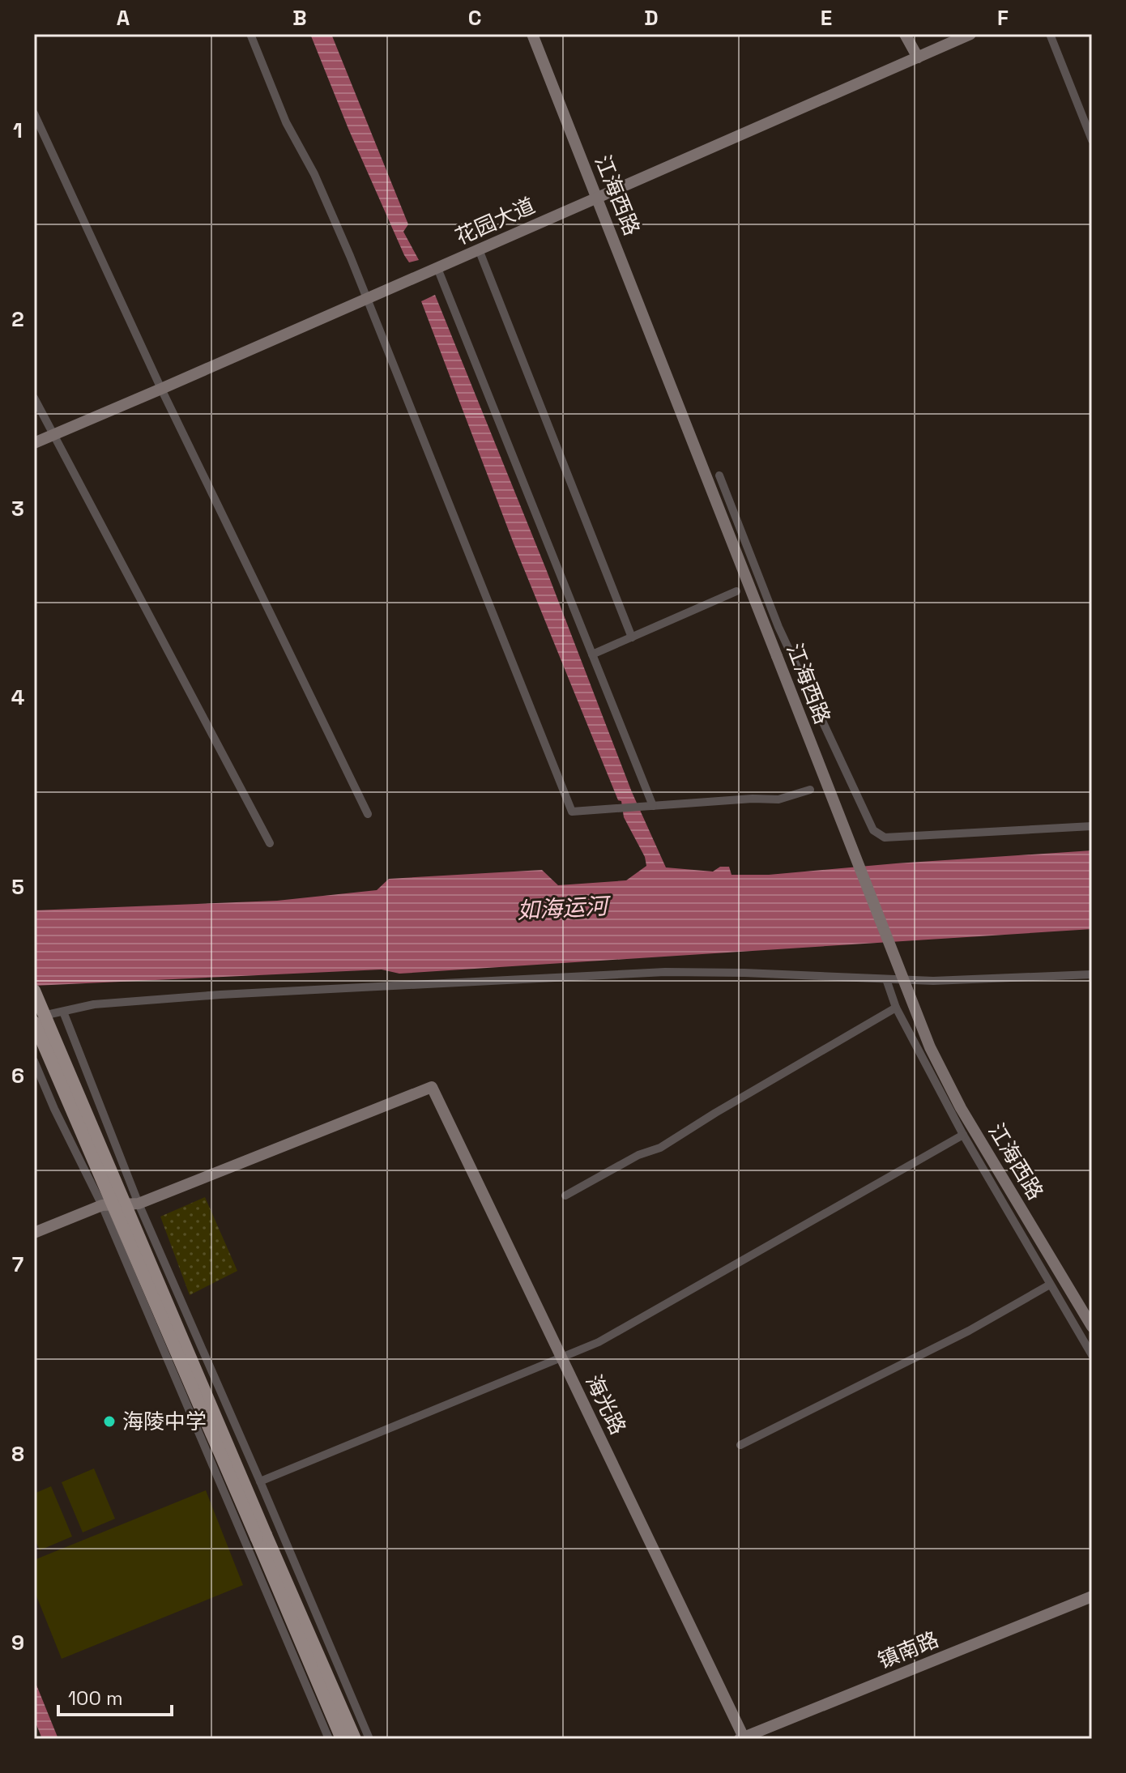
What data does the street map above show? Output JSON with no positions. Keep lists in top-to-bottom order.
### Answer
{
  "streets": {
    "street": [
      "江海西路",
      "花园大道",
      "海光路",
      "镇南路"
    ]
  },
  "crossings": [
    ["江海西路", "花园大道"],
    ["海光路", "镇南路"]
  ],
  "water": ["如海运河"],
  "places": ["海陵中学"],
  "scale_bar": "100 m",
  "grid": {
    "columns": [
      "A",
      "B",
      "C",
      "D",
      "E",
      "F"
    ],
    "rows": [
      "1",
      "2",
      "3",
      "4",
      "5",
      "6",
      "7",
      "8",
      "9"
    ]
  }
}
